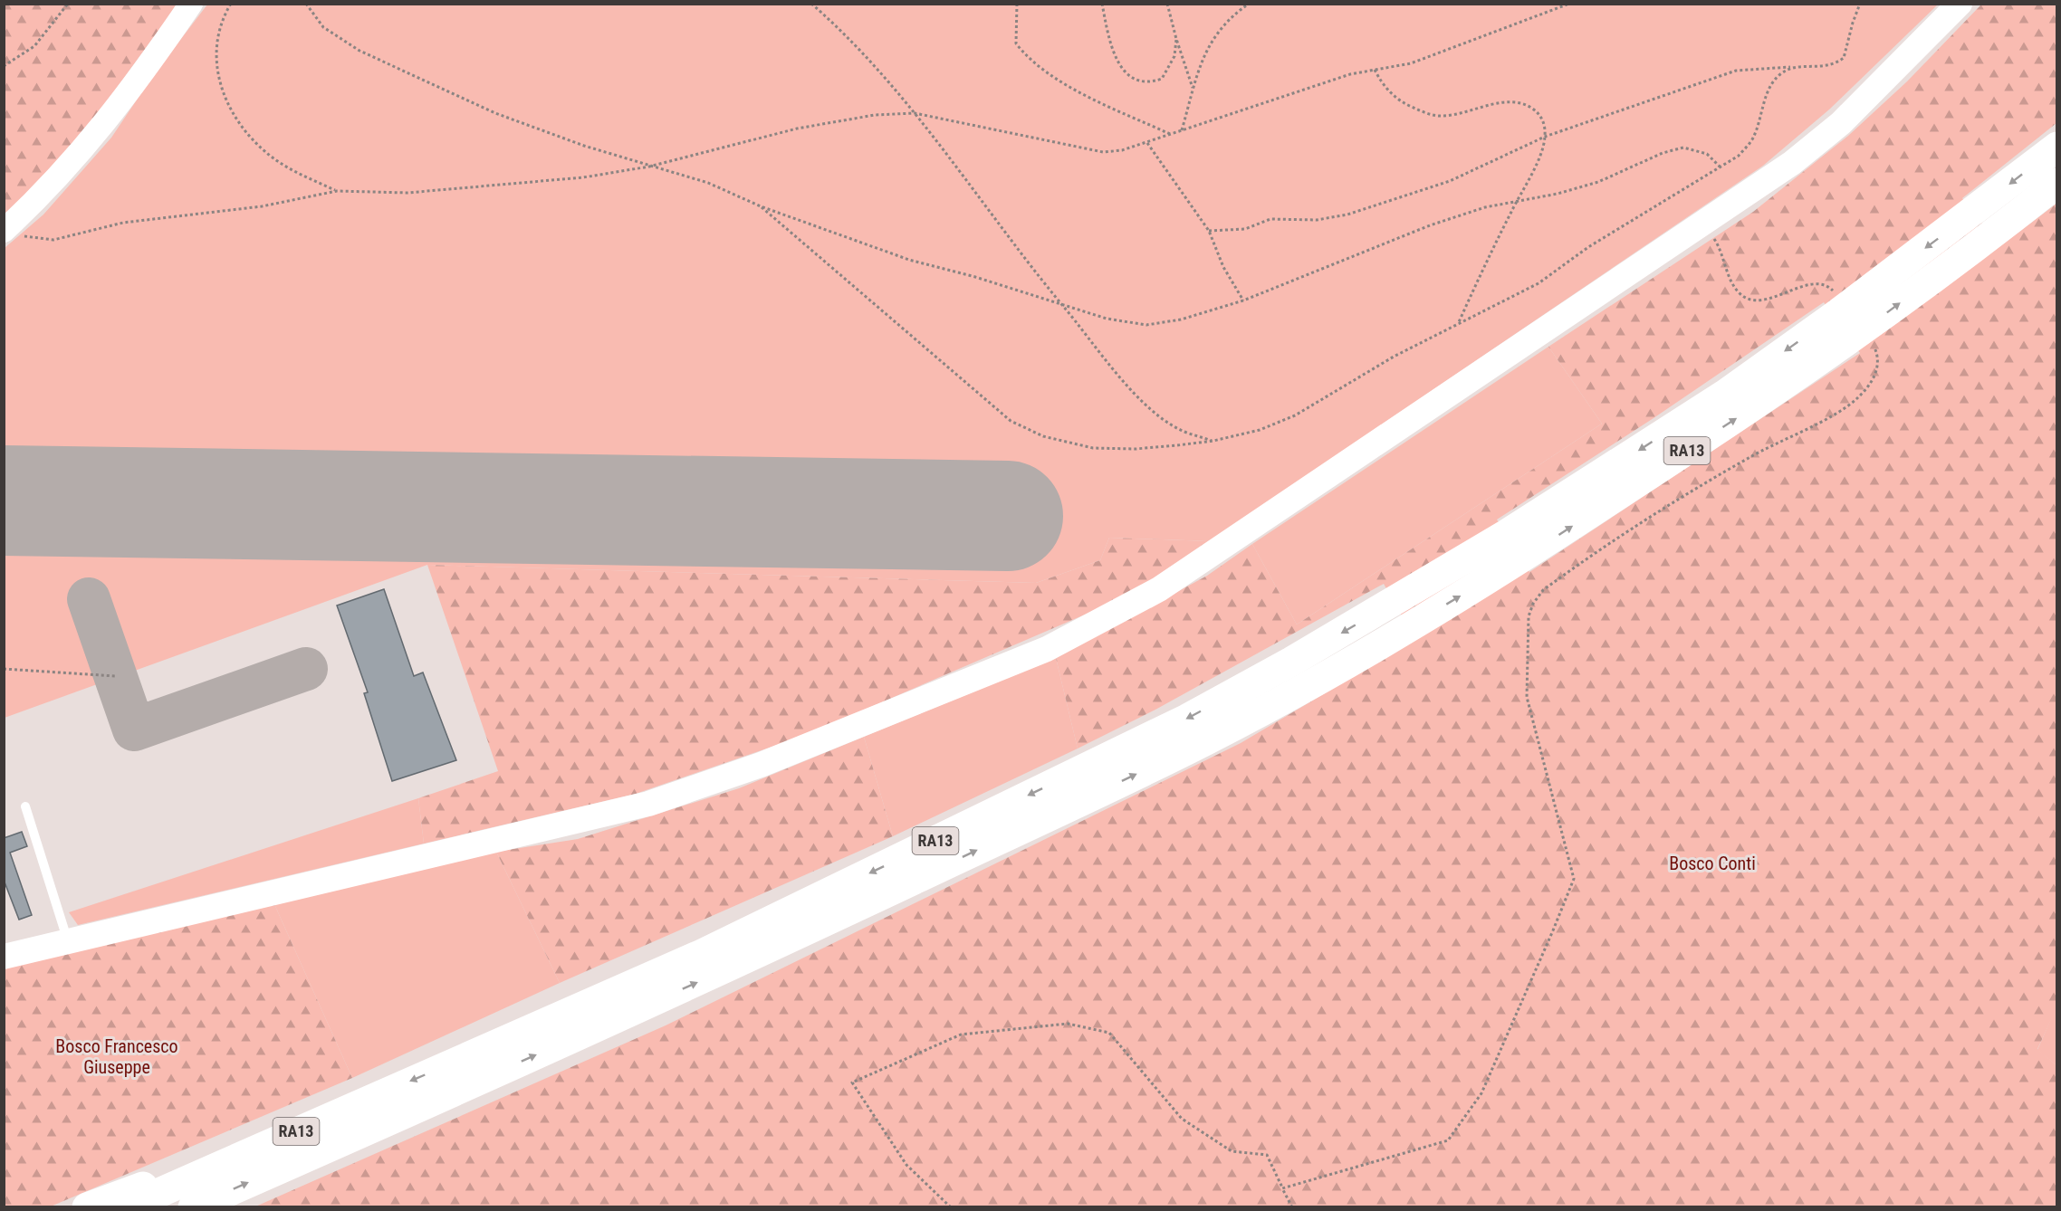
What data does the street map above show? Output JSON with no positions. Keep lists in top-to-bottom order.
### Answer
{
  "streets": {
    "highway": ["RA13"]
  },
  "parks": ["Bosco Conti", "Bosco Francesco Giuseppe"]
}
